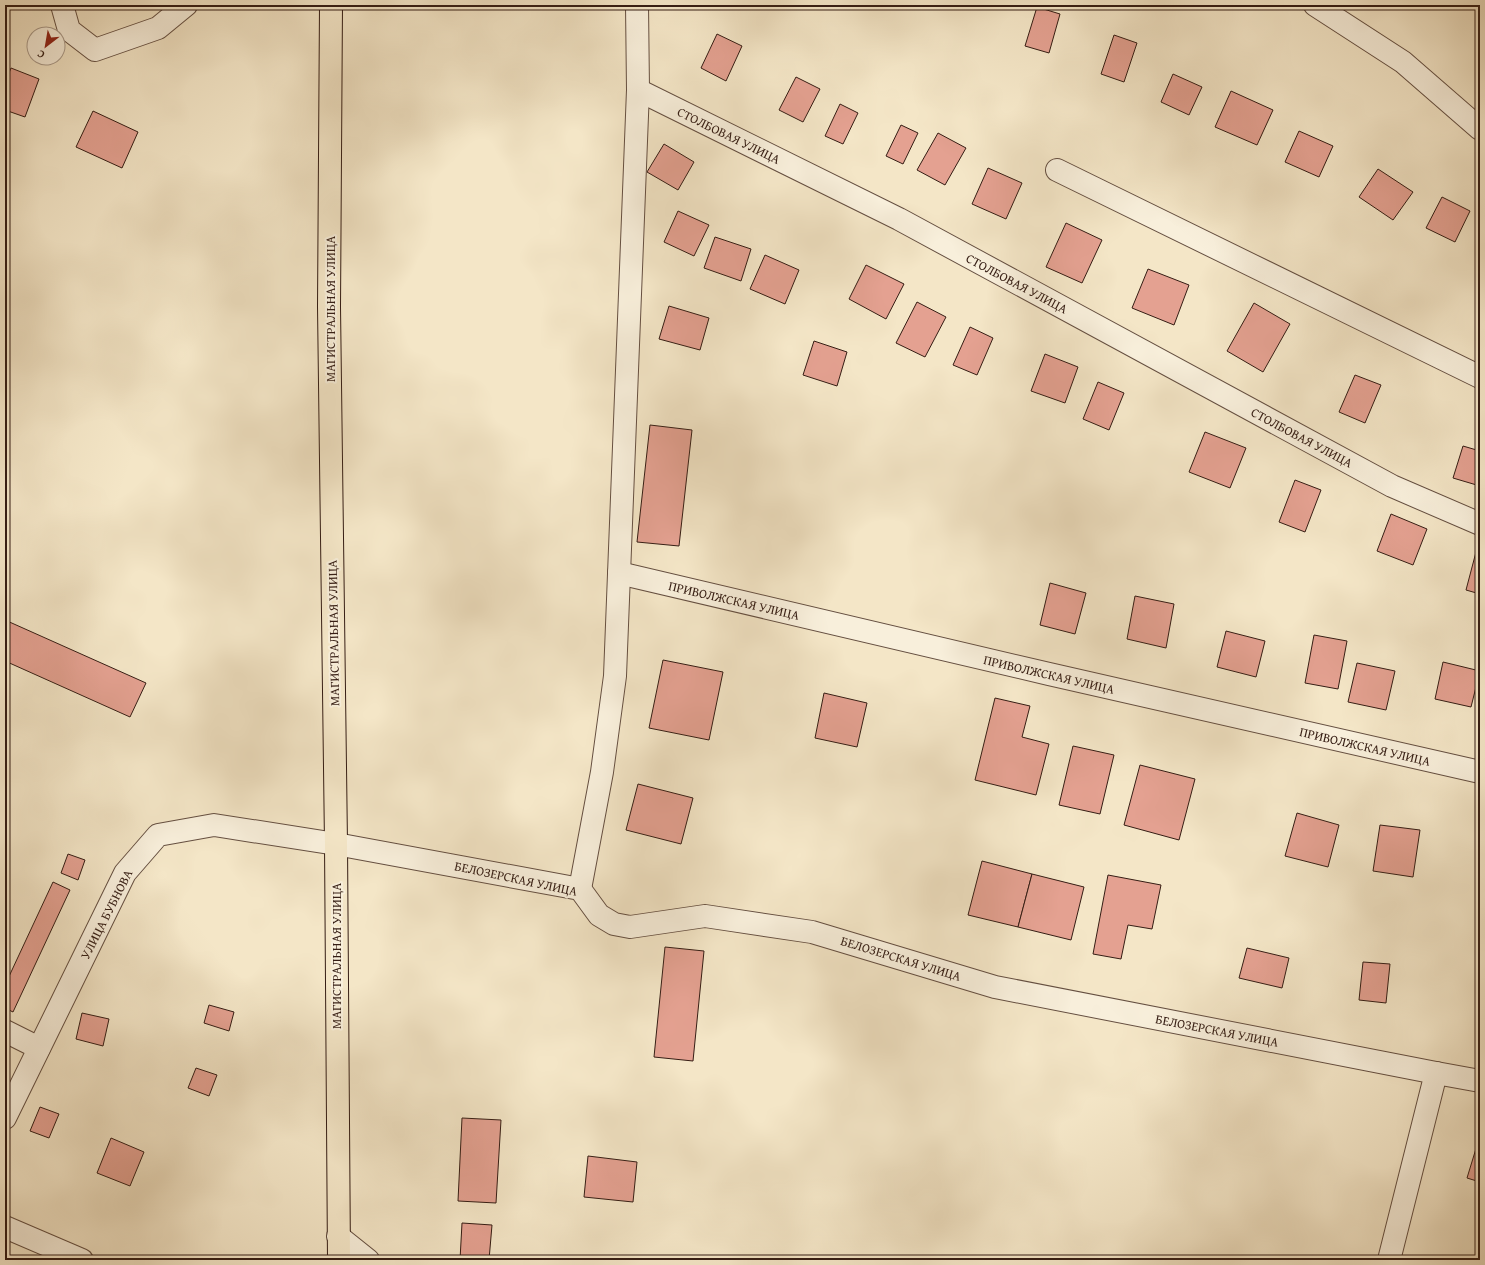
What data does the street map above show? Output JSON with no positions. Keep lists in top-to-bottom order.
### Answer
{
  "streets": {
    "highway": ["МАГИСТРАЛЬНАЯ УЛИЦА"],
    "street": [
      "СТОЛБОВАЯ УЛИЦА",
      "ПРИВОЛЖСКАЯ УЛИЦА",
      "БЕЛОЗЕРСКАЯ УЛИЦА",
      "УЛИЦА БУБНОВА"
    ]
  },
  "crossings": [
    ["МАГИСТРАЛЬНАЯ УЛИЦА", "БЕЛОЗЕРСКАЯ УЛИЦА"],
    ["МАГИСТРАЛЬНАЯ УЛИЦА", "УЛИЦА БУБНОВА"],
    ["БЕЛОЗЕРСКАЯ УЛИЦА", "УЛИЦА БУБНОВА"]
  ],
  "north": "bottom left"
}
